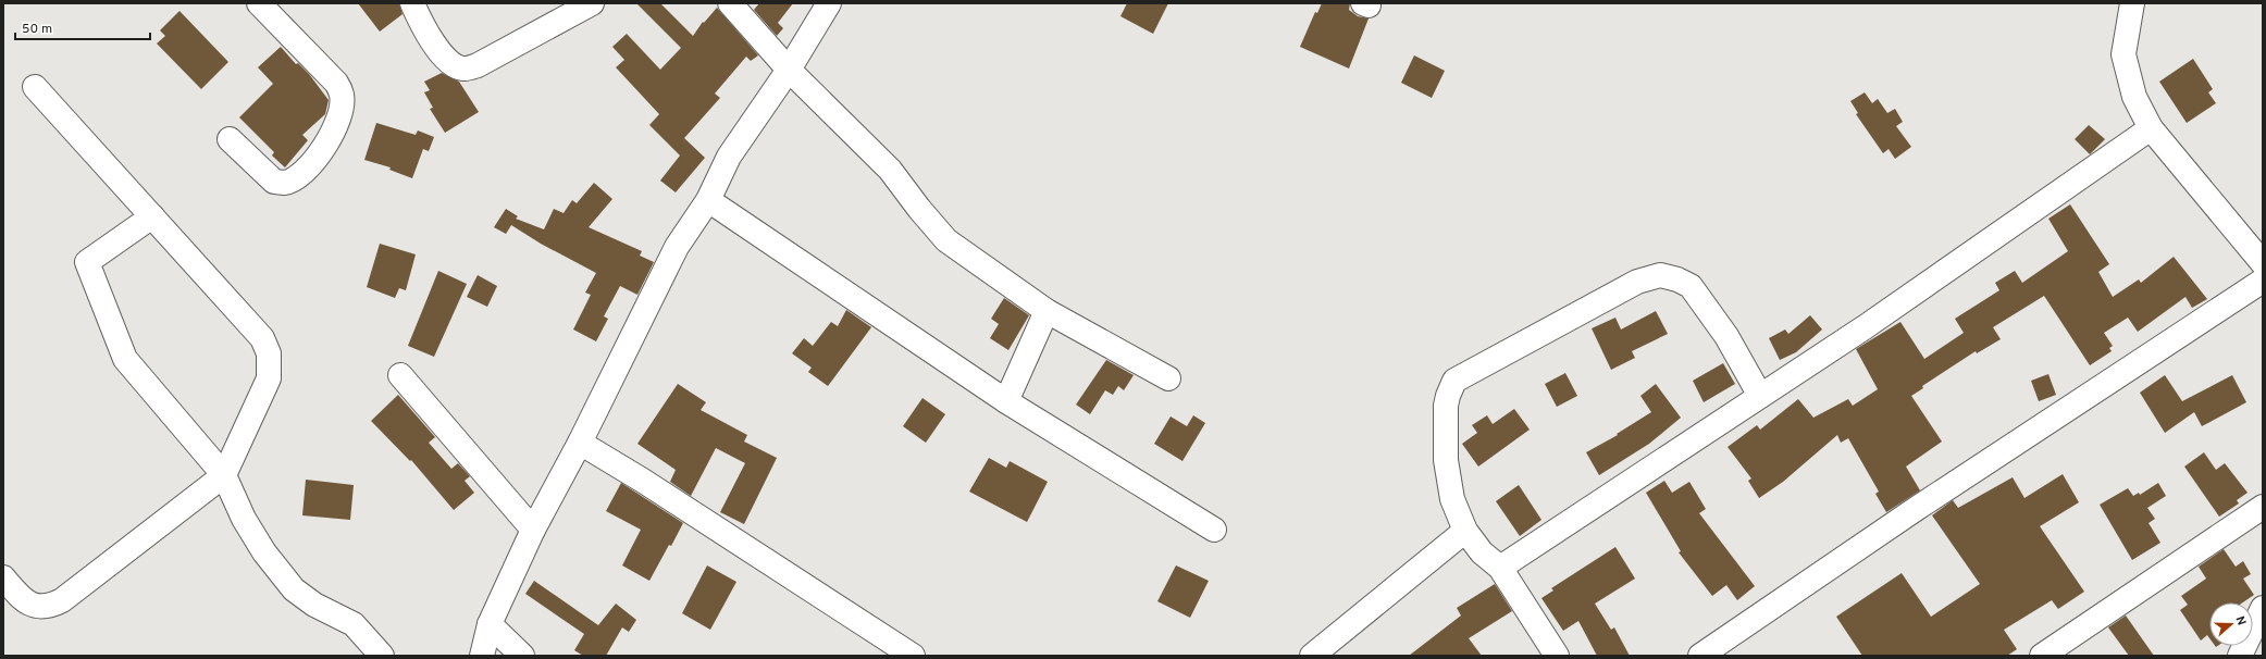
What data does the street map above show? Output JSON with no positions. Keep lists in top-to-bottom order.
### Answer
{
  "scale_bar": "50 m",
  "north": "right"
}
